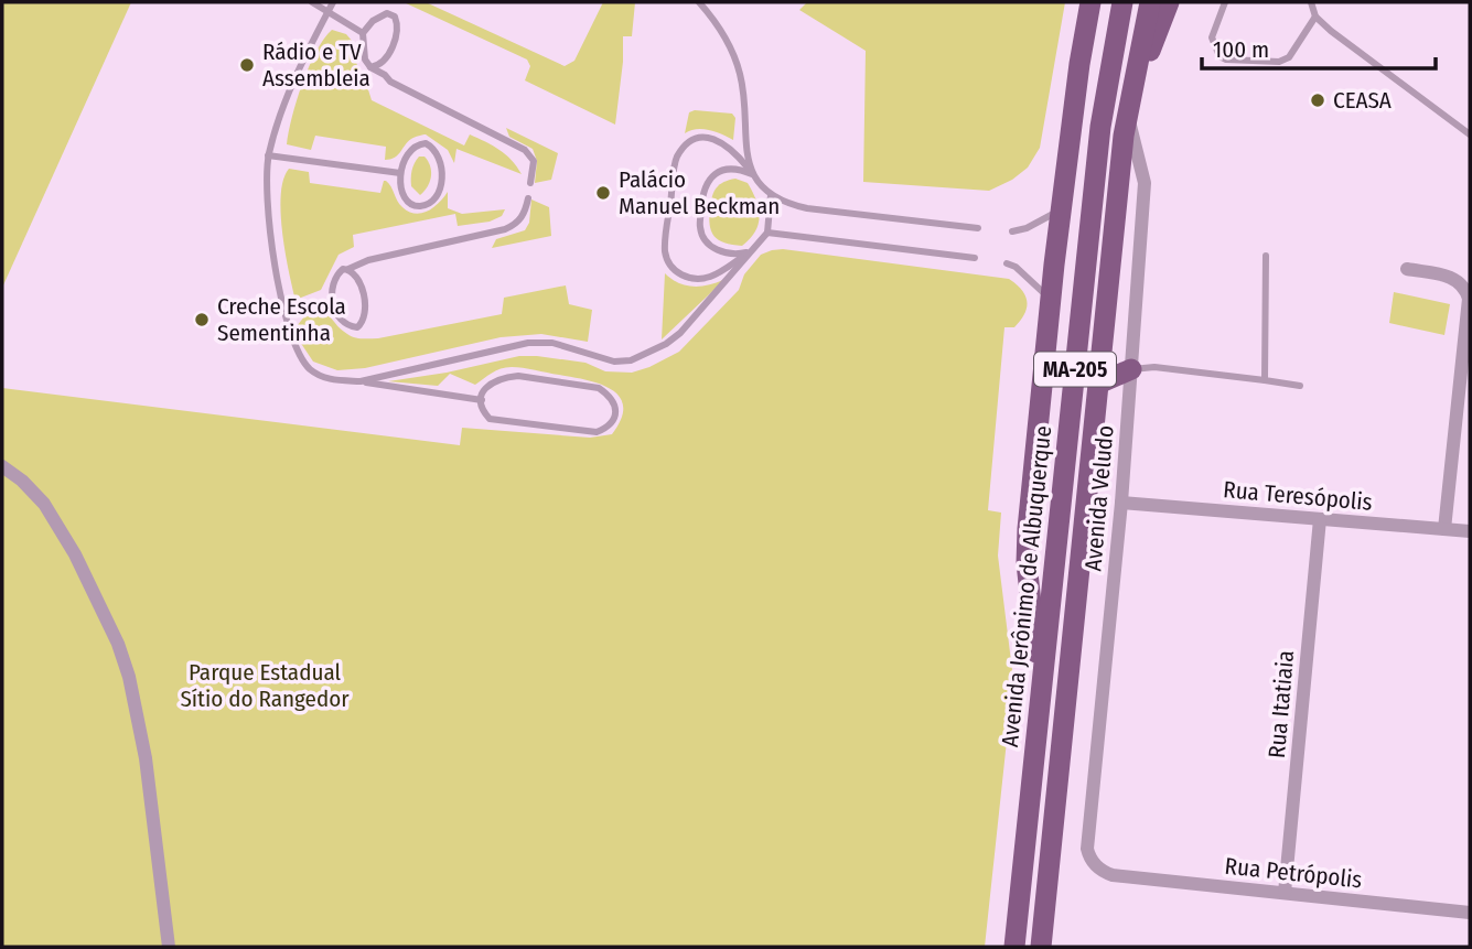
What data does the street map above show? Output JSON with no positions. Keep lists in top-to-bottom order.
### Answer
{
  "streets": {
    "main road": ["MA-205", "Avenida Jerônimo de Albuquerque"],
    "street": [
      "Rua Teresópolis",
      "Avenida Veludo",
      "Rua Itatiaia",
      "Rua Petrópolis"
    ]
  },
  "crossings": [
    ["MA-205", "Avenida Veludo"],
    ["Rua Teresópolis", "Avenida Veludo"],
    ["Rua Teresópolis", "Rua Itatiaia"],
    ["Avenida Veludo", "Rua Petrópolis"],
    ["Rua Itatiaia", "Rua Petrópolis"]
  ],
  "parks": ["Parque Estadual Sítio do Rangedor"],
  "places": [
    "Rádio e TV Assembleia",
    "CEASA",
    "Palácio Manuel Beckman",
    "Creche Escola Sementinha"
  ],
  "scale_bar": "100 m"
}
